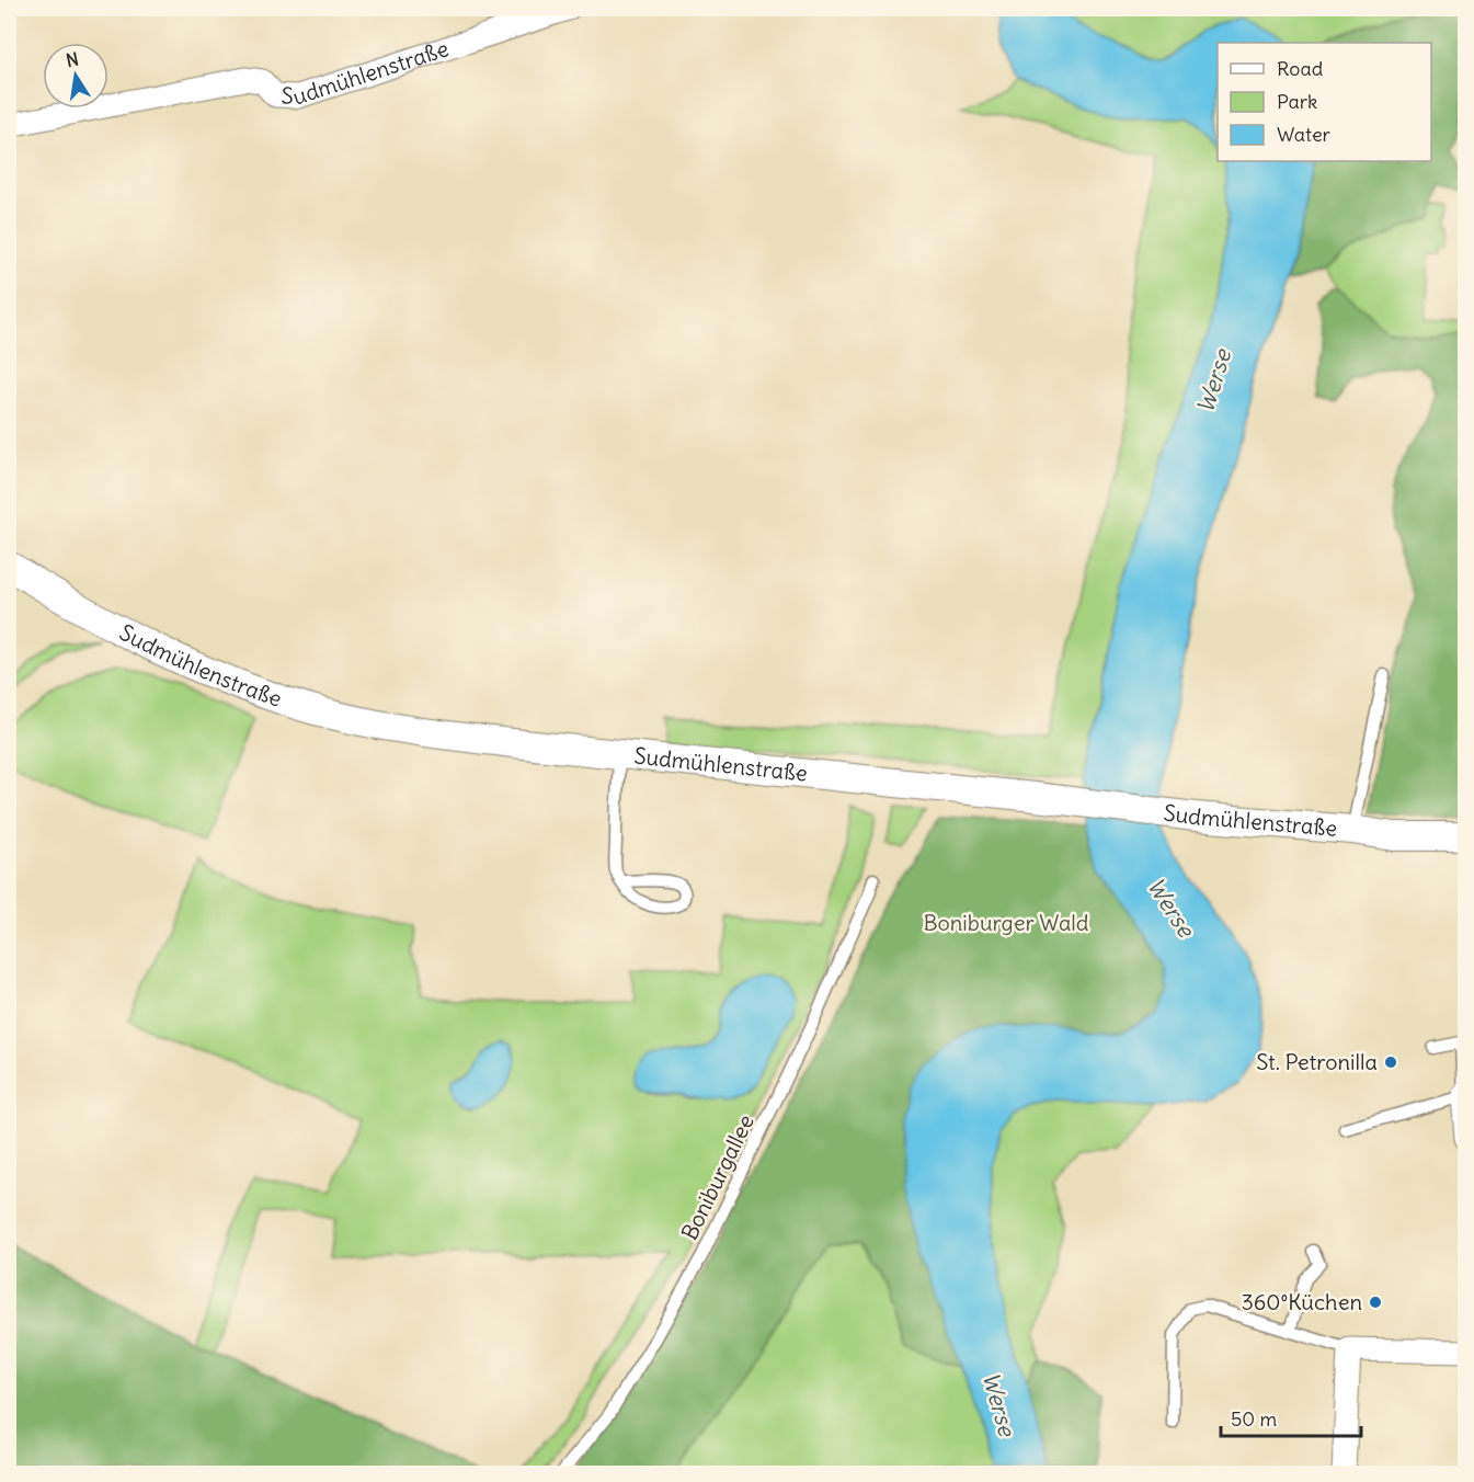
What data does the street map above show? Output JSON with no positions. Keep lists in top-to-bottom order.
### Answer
{
  "streets": {
    "street": ["Sudmühlenstraße"],
    "lane": ["Boniburgallee"]
  },
  "water": ["Werse"],
  "parks": ["Boniburger Wald"],
  "places": ["St. Petronilla", "360°Küchen"],
  "legend": ["Road", "Park", "Water"],
  "scale_bar": "50 m",
  "north": "top"
}
